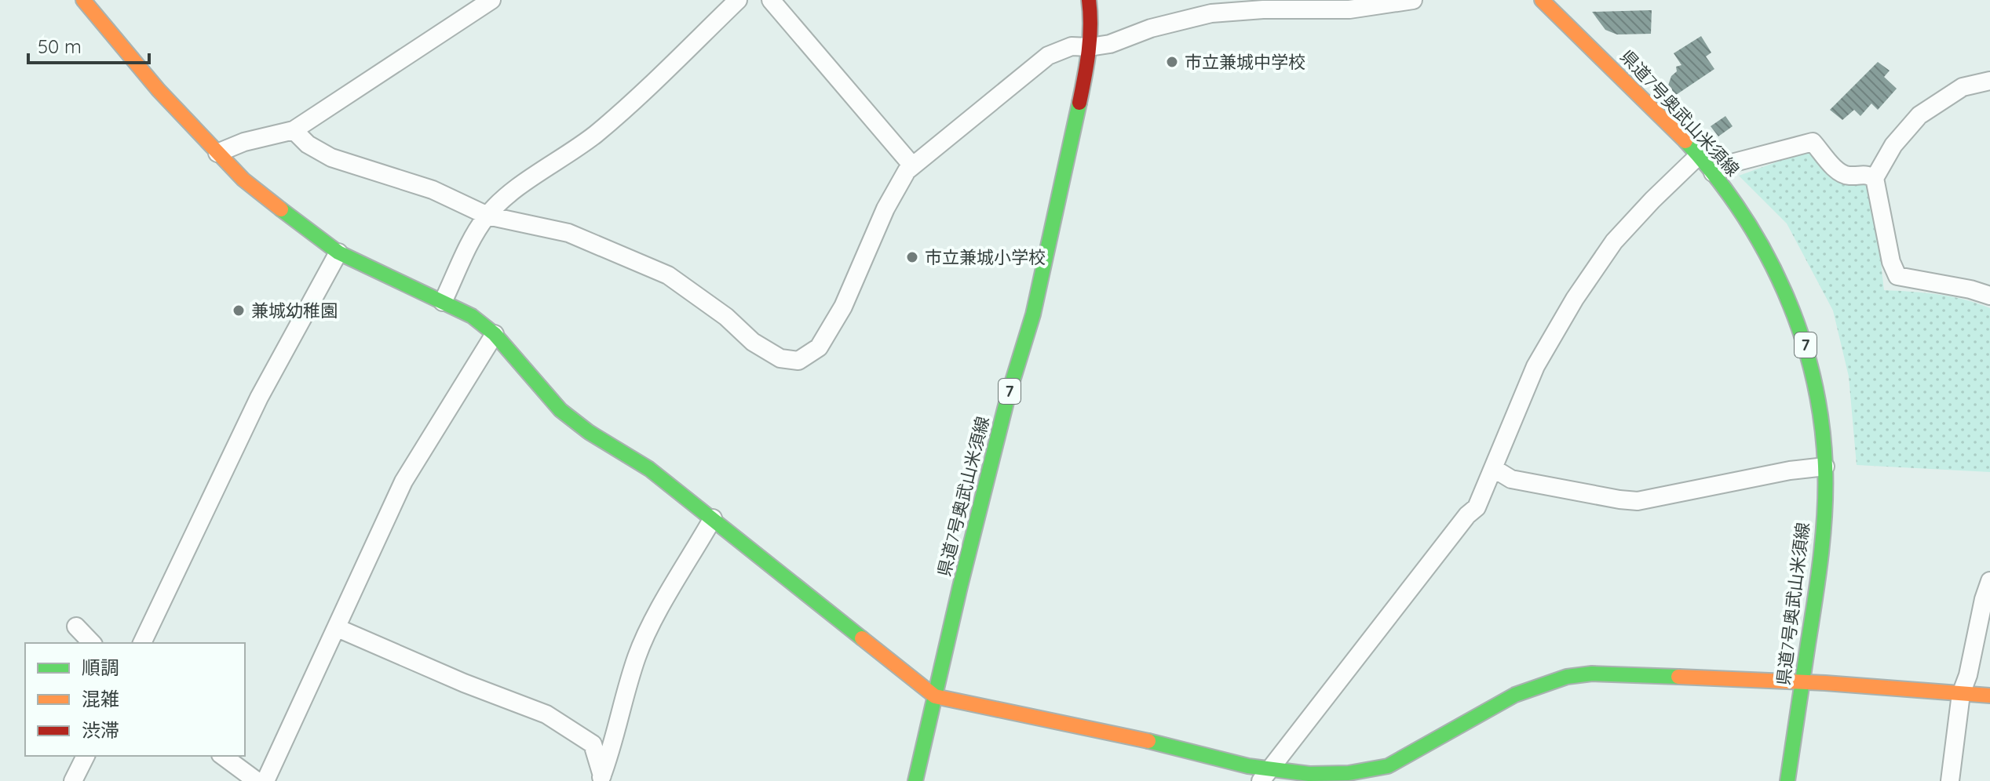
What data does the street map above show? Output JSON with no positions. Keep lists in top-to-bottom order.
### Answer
{
  "streets": {
    "street": ["県道7号奥武山米須線", "7"]
  },
  "places": ["市立兼城中学校", "市立兼城小学校", "兼城幼稚園"],
  "legend": ["順調", "混雑", "渋滞"],
  "scale_bar": "50 m"
}
